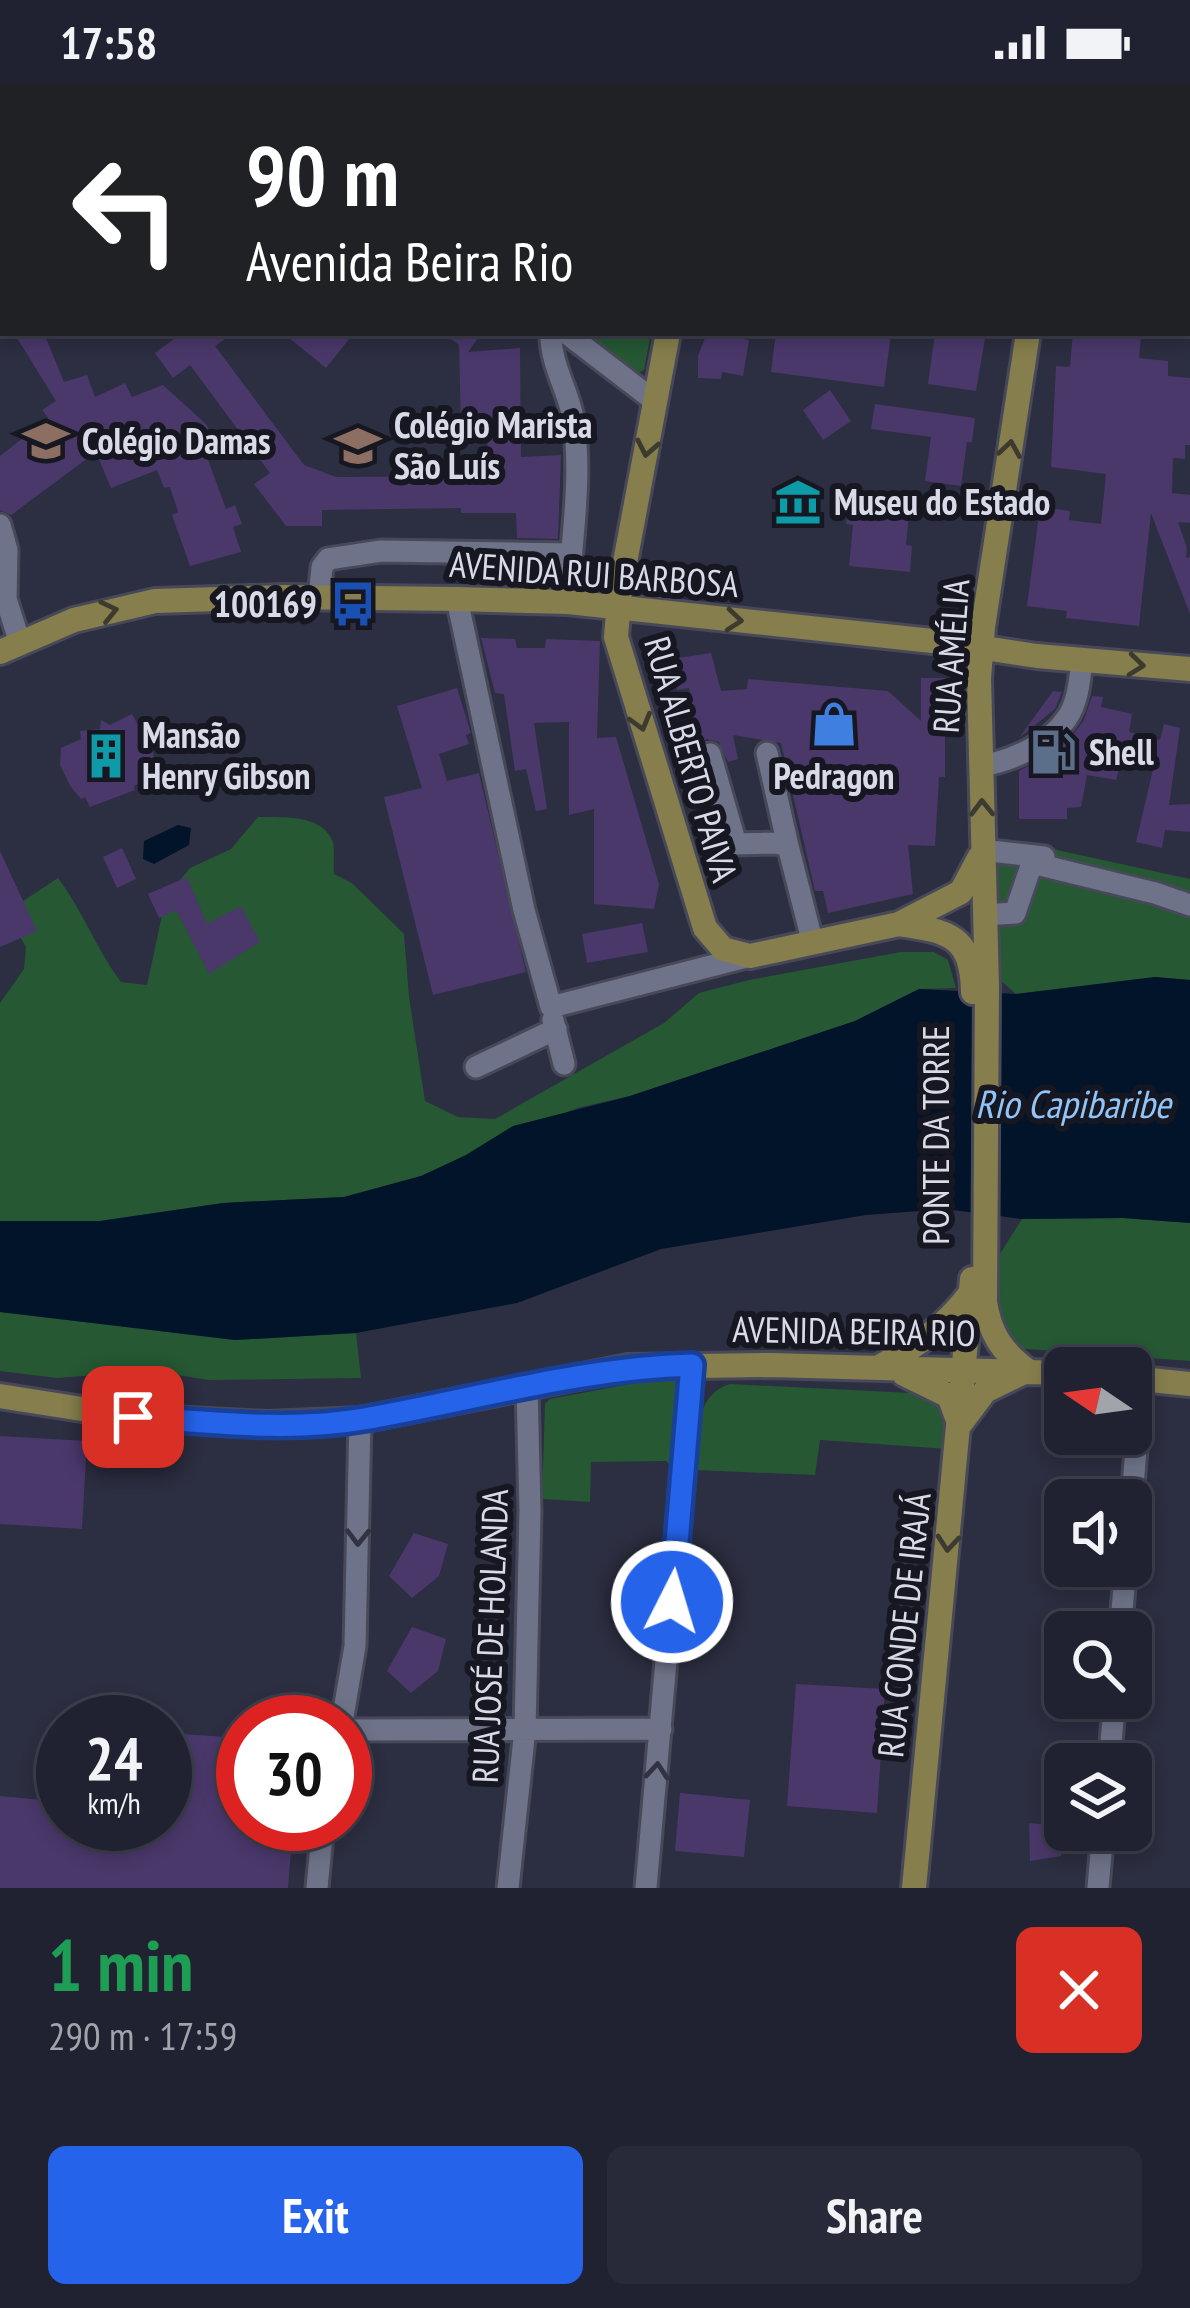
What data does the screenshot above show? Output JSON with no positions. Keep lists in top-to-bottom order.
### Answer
{
  "streets": {
    "main road": [
      "AVENIDA RUI BARBOSA",
      "RUA AMÉLIA",
      "RUA ALBERTO PAIVA",
      "PONTE DA TORRE",
      "AVENIDA BEIRA RIO",
      "RUA CONDE DE IRAJÁ"
    ],
    "street": ["RUA JOSÉ DE HOLANDA"]
  },
  "crossings": [
    ["AVENIDA RUI BARBOSA", "RUA AMÉLIA"],
    ["AVENIDA RUI BARBOSA", "RUA ALBERTO PAIVA"],
    ["RUA AMÉLIA", "PONTE DA TORRE"],
    ["AVENIDA BEIRA RIO", "RUA CONDE DE IRAJÁ"],
    ["AVENIDA BEIRA RIO", "RUA JOSÉ DE HOLANDA"]
  ],
  "one_way": [
    "AVENIDA RUI BARBOSA",
    "RUA AMÉLIA",
    "RUA ALBERTO PAIVA",
    "RUA CONDE DE IRAJÁ"
  ],
  "water": ["Rio Capibaribe"],
  "places": {
    "school or university": ["Colégio Damas", "Colégio Marista São Luís"],
    "museum": ["Museu do Estado"],
    "bus stop": ["100169"],
    "shop": ["Pedragon"],
    "fuel station": ["Shell"],
    "building": ["Mansão Henry Gibson"]
  },
  "north": "left",
  "page": {
    "status": "17:58",
    "turn": ["90 m", "Avenida Beira Rio"],
    "speed": "24 km/h",
    "limit": "30",
    "heading": ["1 min", "290 m · 17:59"],
    "buttons": ["Exit", "Share"]
  }
}
